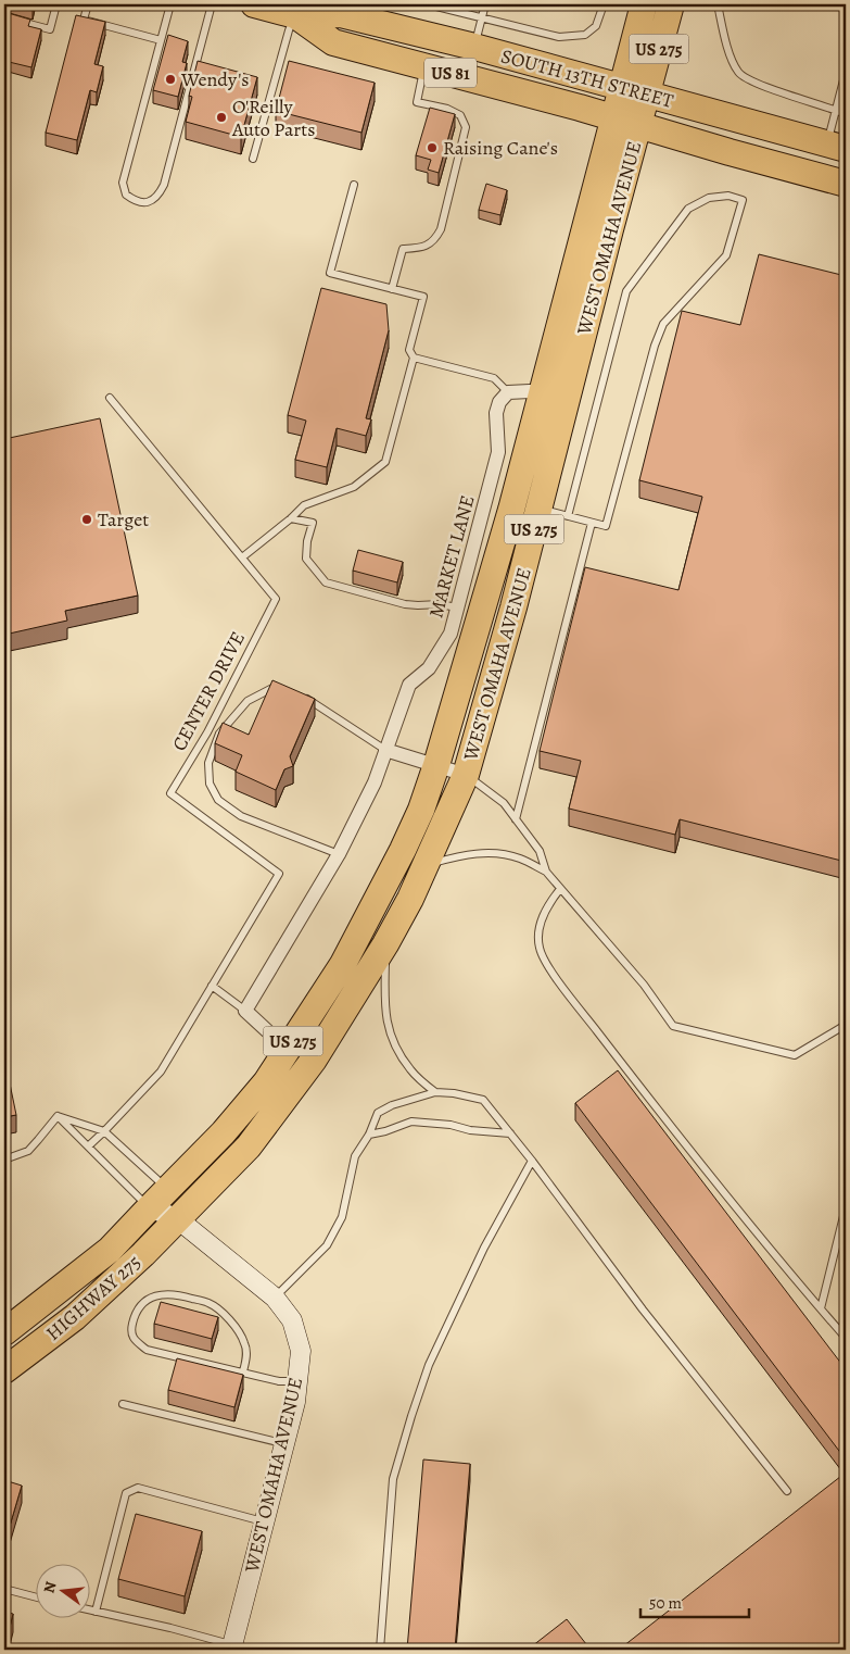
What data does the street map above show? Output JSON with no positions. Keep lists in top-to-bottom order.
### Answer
{
  "streets": {
    "highway": [
      "US 275",
      "US 81",
      "SOUTH 13TH STREET",
      "WEST OMAHA AVENUE",
      "HIGHWAY 275"
    ],
    "street": ["MARKET LANE"],
    "lane": ["CENTER DRIVE"]
  },
  "crossings": [
    ["SOUTH 13TH STREET", "WEST OMAHA AVENUE"],
    ["WEST OMAHA AVENUE", "HIGHWAY 275"]
  ],
  "places": [
    "Wendy's",
    "O'Reilly Auto Parts",
    "Raising Cane's",
    "Target"
  ],
  "scale_bar": "50 m",
  "north": "left"
}
